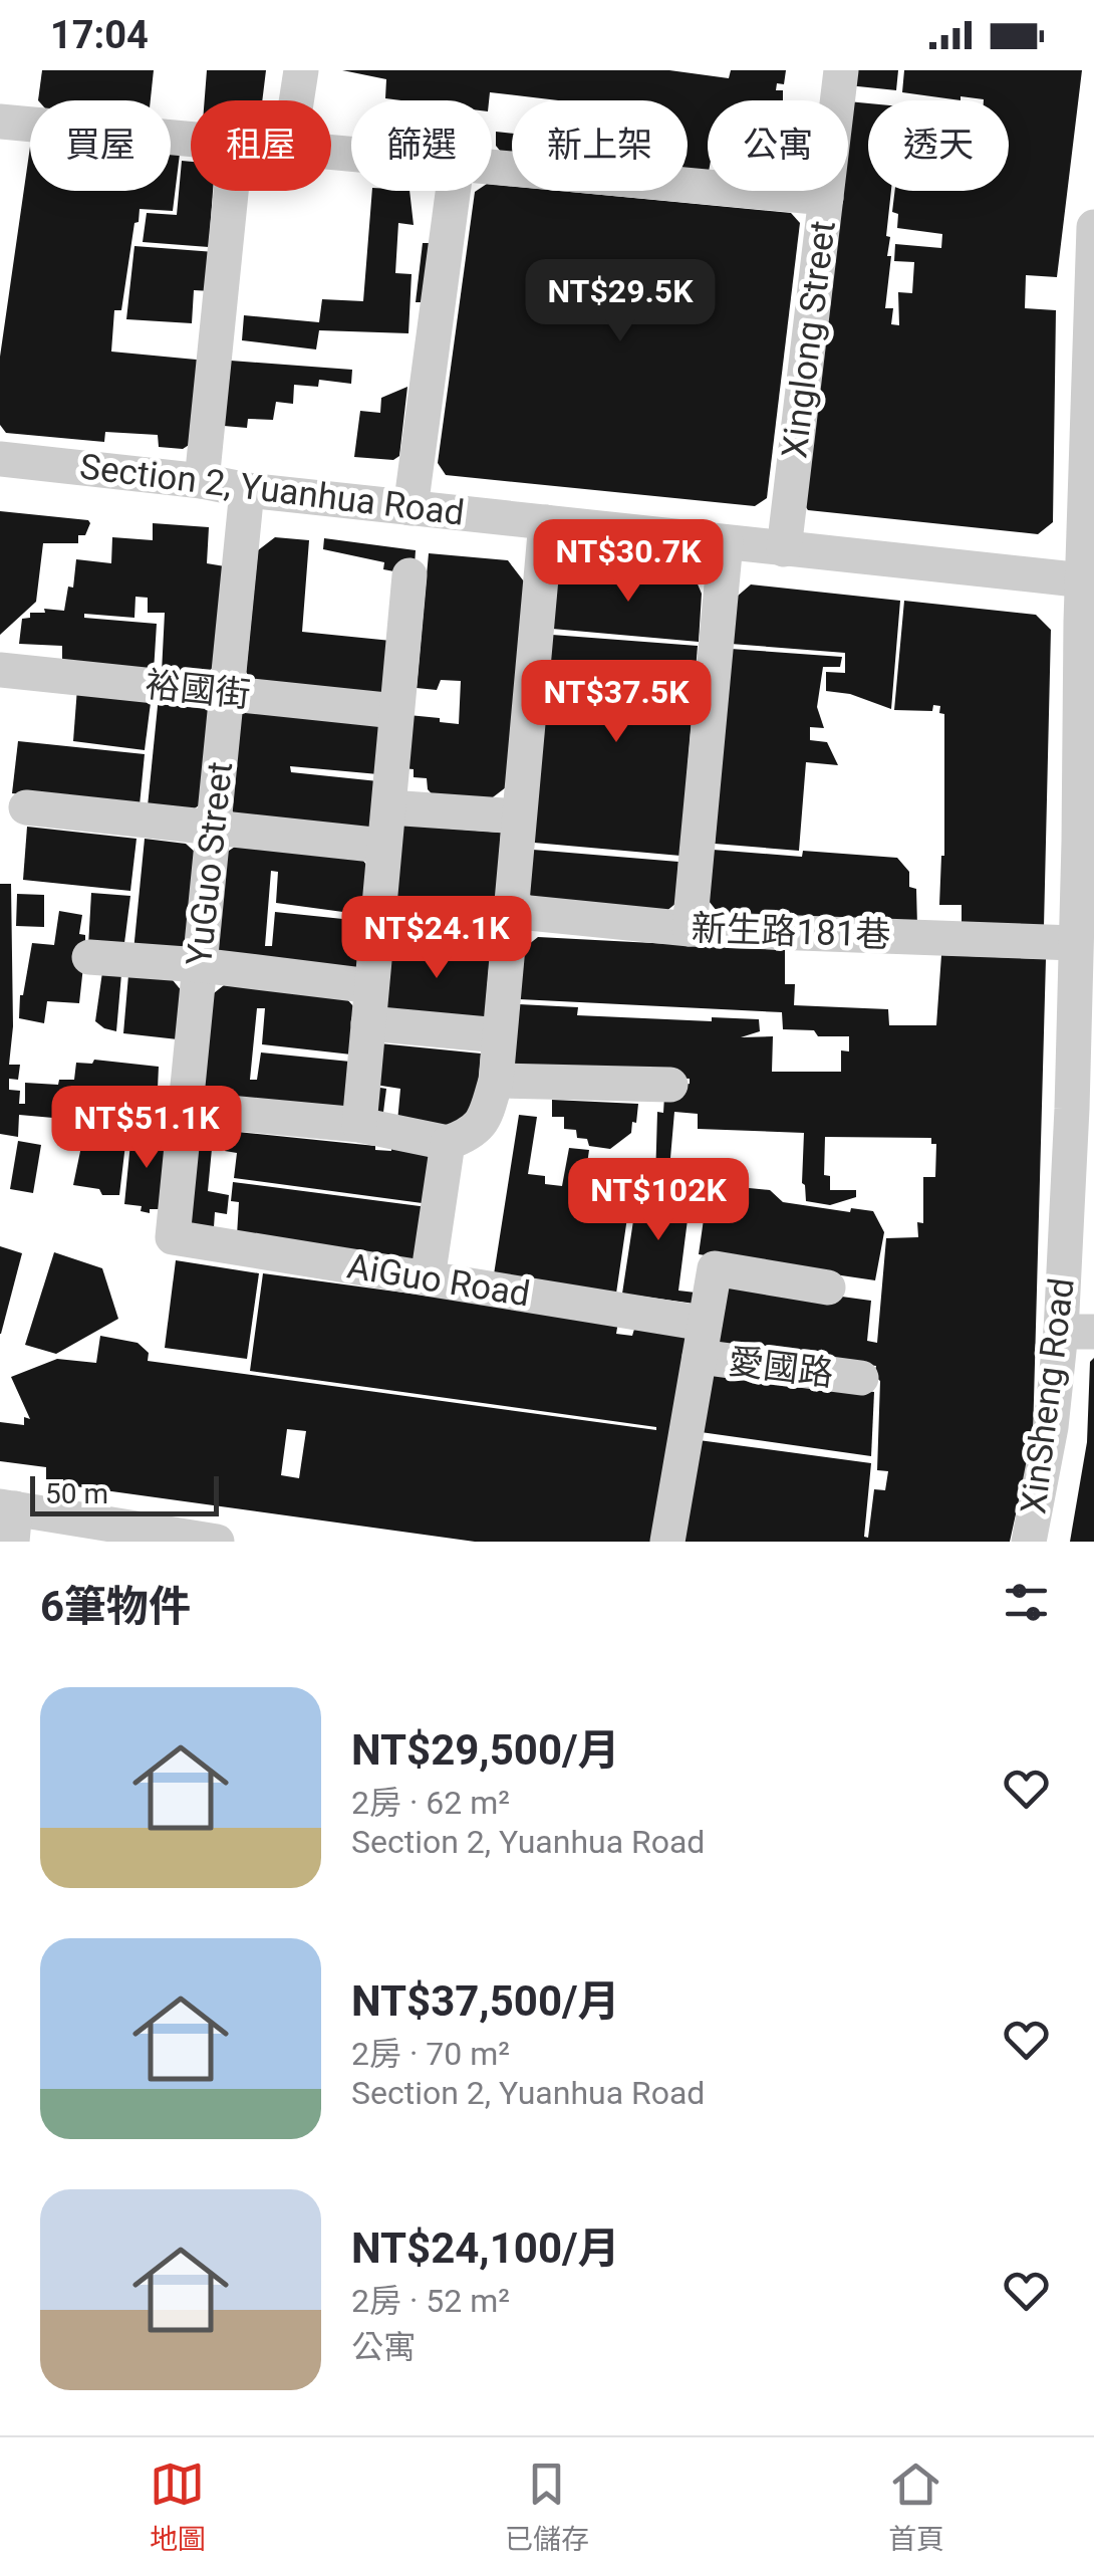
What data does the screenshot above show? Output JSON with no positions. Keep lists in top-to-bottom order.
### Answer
{
  "streets": {
    "street": [
      "Xinglong Street",
      "Section 2, Yuanhua Road",
      "裕國街",
      "YuGuo Street",
      "新生路181巷",
      "AiGuo Road",
      "愛國路",
      "XinSheng Road"
    ]
  },
  "crossings": [
    ["Xinglong Street", "Section 2, Yuanhua Road"],
    ["Section 2, Yuanhua Road", "YuGuo Street"],
    ["Section 2, Yuanhua Road", "XinSheng Road"],
    ["裕國街", "YuGuo Street"],
    ["YuGuo Street", "AiGuo Road"],
    ["新生路181巷", "XinSheng Road"],
    ["AiGuo Road", "愛國路"]
  ],
  "scale_bar": "50 m",
  "page": {
    "status": "17:04",
    "chip": [
      "買屋",
      "租屋",
      "篩選",
      "新上架",
      "公寓",
      "透天"
    ],
    "price": [
      "NT$29.5K",
      "NT$30.7K",
      "NT$37.5K",
      "NT$24.1K",
      "NT$51.1K",
      "NT$102K"
    ],
    "scale": "50 m",
    "heading": "6筆物件",
    "list": [
      {
        "name": "NT$29,500/月",
        "note": "2房 · 62 m² · Section 2, Yuanhua Road"
      },
      {
        "name": "NT$37,500/月",
        "note": "2房 · 70 m² · Section 2, Yuanhua Road"
      },
      {
        "name": "NT$24,100/月",
        "note": "2房 · 52 m² · 公寓"
      }
    ],
    "tabs": ["地圖", "已儲存", "首頁"]
  }
}
